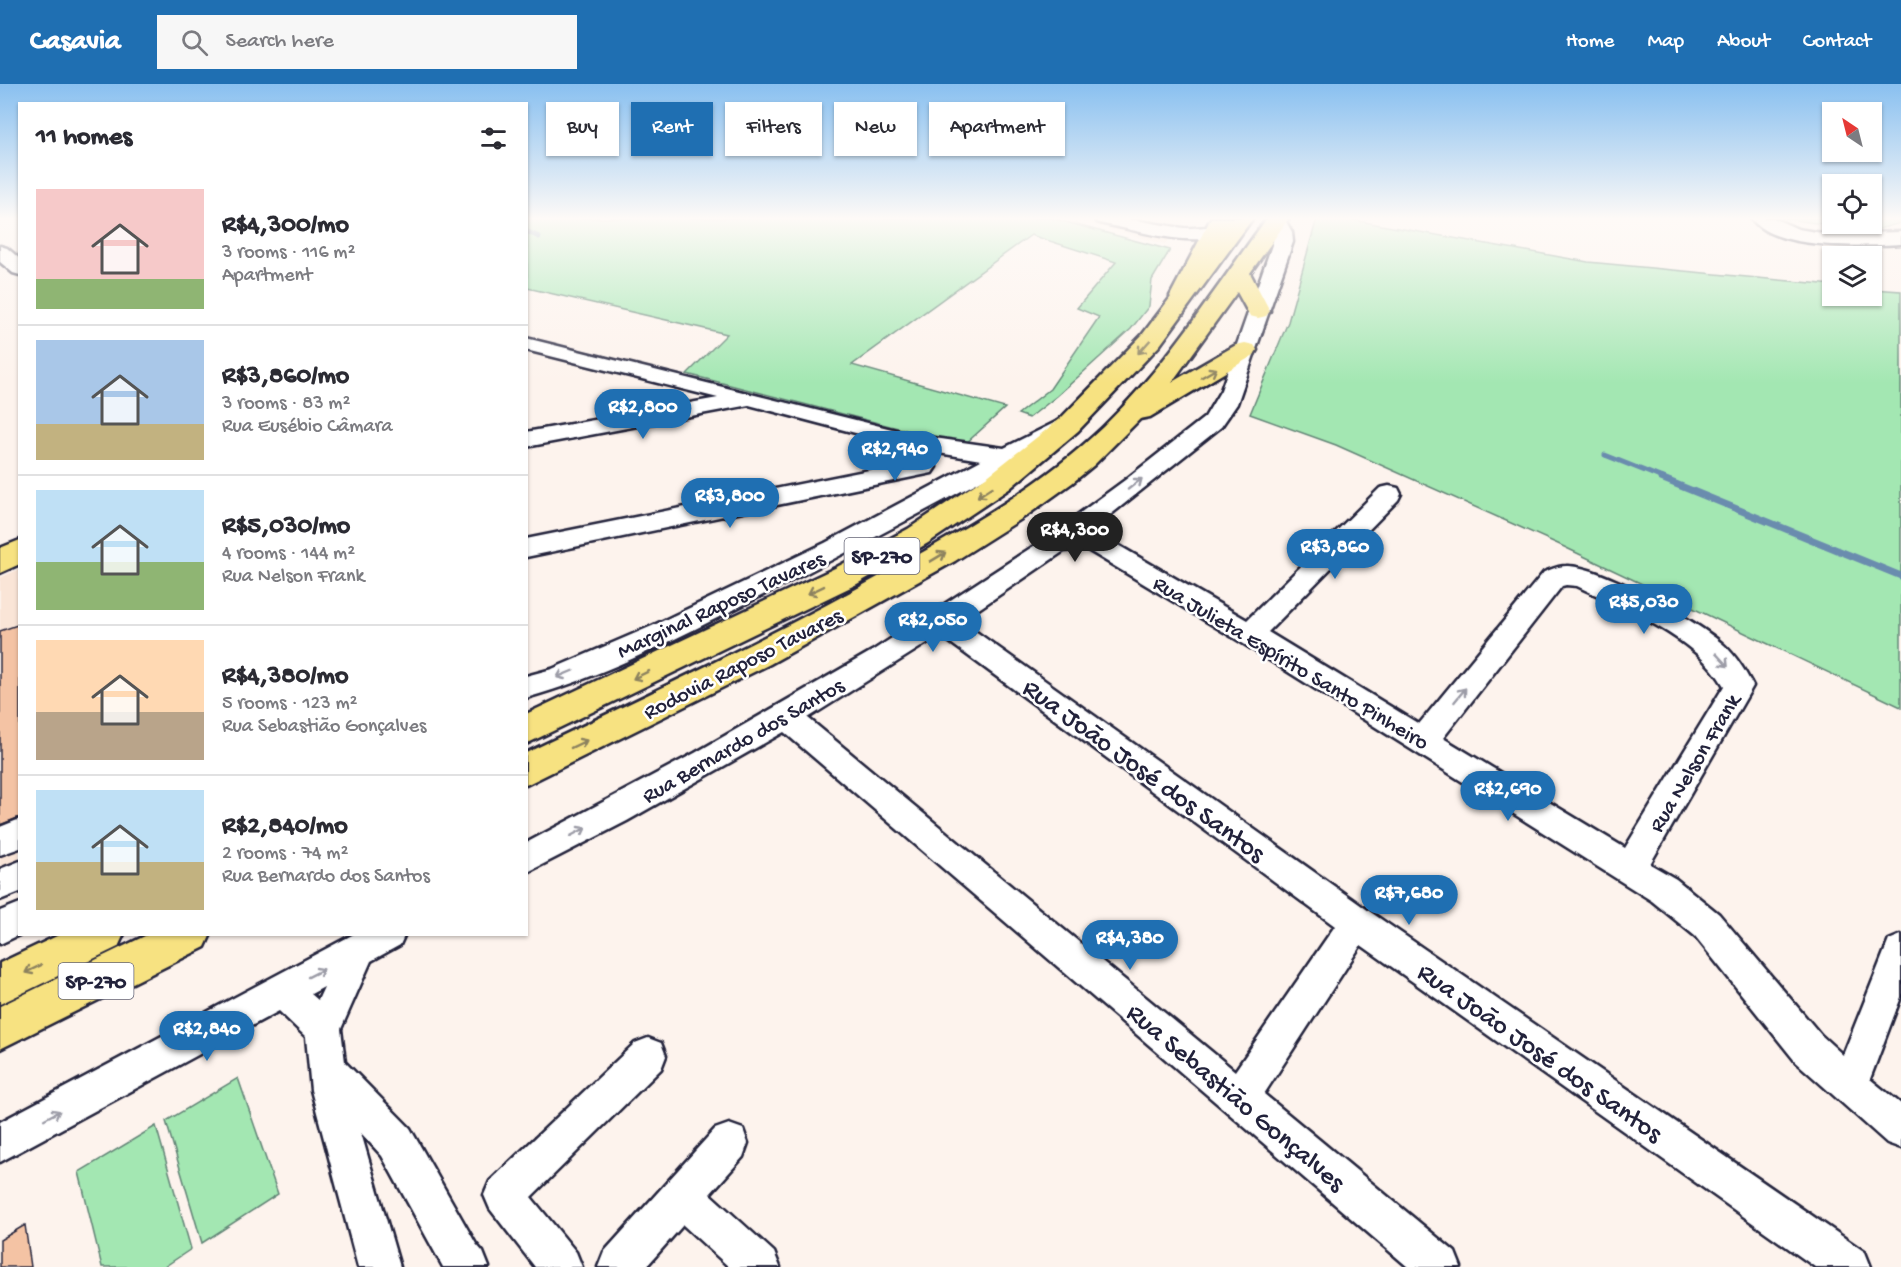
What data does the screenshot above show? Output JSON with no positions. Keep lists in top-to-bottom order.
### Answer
{
  "streets": {
    "main road": ["SP-270", "Rodovia Raposo Tavares"],
    "street": [
      "Marginal Raposo Tavares",
      "Rua Julieta Espírito Santo Pinheiro",
      "Rua Bernardo dos Santos",
      "Rua Nelson Frank",
      "Rua João José dos Santos",
      "Rua Sebastião Gonçalves"
    ]
  },
  "crossings": [
    ["Marginal Raposo Tavares", "Rodovia Raposo Tavares"],
    ["Rua Julieta Espírito Santo Pinheiro", "Rua Bernardo dos Santos"],
    ["Rua Julieta Espírito Santo Pinheiro", "Rua Nelson Frank"],
    ["Rua Bernardo dos Santos", "Rua João José dos Santos"],
    ["Rua Bernardo dos Santos", "Rua Sebastião Gonçalves"]
  ],
  "north": "top left",
  "page": {
    "header": "Casavia",
    "search": "Search here",
    "nav": [
      "Home",
      "Map",
      "About",
      "Contact"
    ],
    "chip": [
      "Buy",
      "Rent",
      "Filters",
      "New",
      "Apartment"
    ],
    "heading": "11 homes",
    "list": [
      {
        "name": "R$4,300/mo",
        "note": "3 rooms · 116 m² · Apartment"
      },
      {
        "name": "R$3,860/mo",
        "note": "3 rooms · 83 m² · Rua Eusébio Câmara"
      },
      {
        "name": "R$5,030/mo",
        "note": "4 rooms · 144 m² · Rua Nelson Frank"
      },
      {
        "name": "R$4,380/mo",
        "note": "5 rooms · 123 m² · Rua Sebastião Gonçalves"
      },
      {
        "name": "R$2,840/mo",
        "note": "2 rooms · 74 m² · Rua Bernardo dos Santos"
      }
    ],
    "price": [
      "R$2,800",
      "R$2,940",
      "R$3,800",
      "R$4,300",
      "R$3,860",
      "R$5,030",
      "R$2,050",
      "R$2,690",
      "R$7,680",
      "R$4,380",
      "R$2,840"
    ]
  }
}
